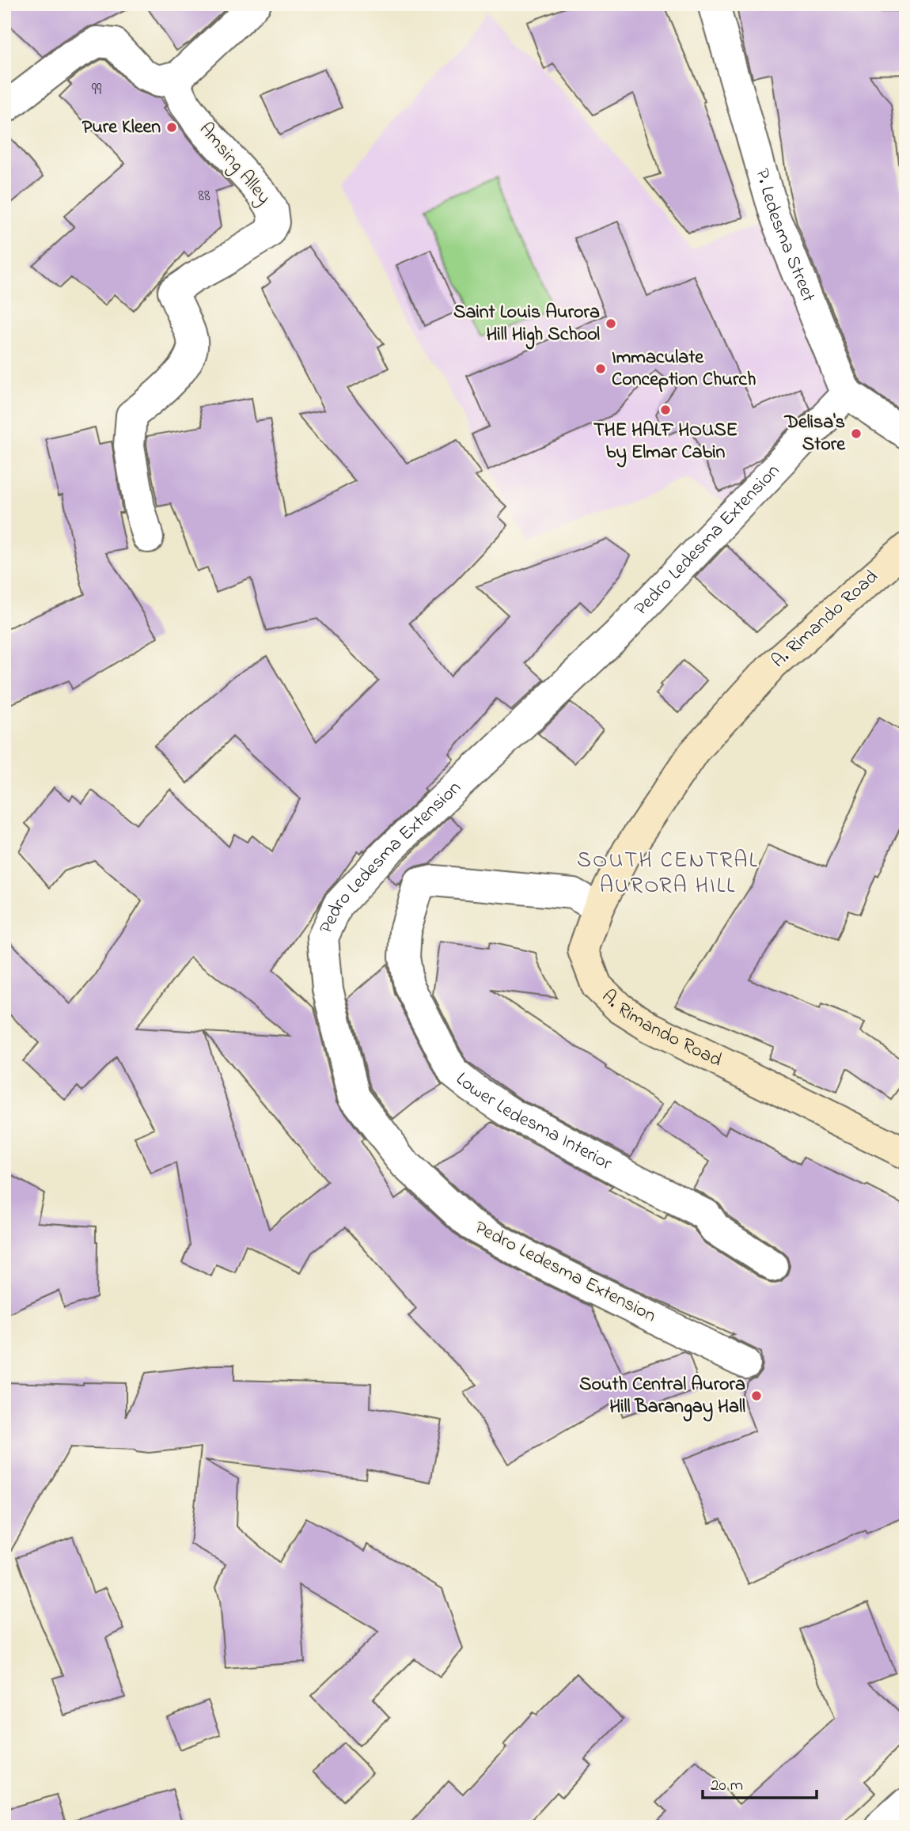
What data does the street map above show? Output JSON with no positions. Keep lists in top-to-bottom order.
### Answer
{
  "streets": {
    "main road": ["A. Rimando Road"],
    "street": [
      "Amsing Alley",
      "P. Ledesma Street",
      "Pedro Ledesma Extension",
      "Lower Ledesma Interior"
    ]
  },
  "crossings": [
    ["P. Ledesma Street", "Pedro Ledesma Extension"],
    ["A. Rimando Road", "Lower Ledesma Interior"]
  ],
  "districts": ["SOUTH CENTRAL AURORA HILL"],
  "places": [
    "Pure Kleen",
    "Saint Louis Aurora Hill High School",
    "Immaculate Conception Church",
    "THE HALF HOUSE by Elmar Cabin",
    "Delisa's Store",
    "South Central Aurora Hill Barangay Hall"
  ],
  "house_numbers": ["99", "88"],
  "scale_bar": "20 m"
}
